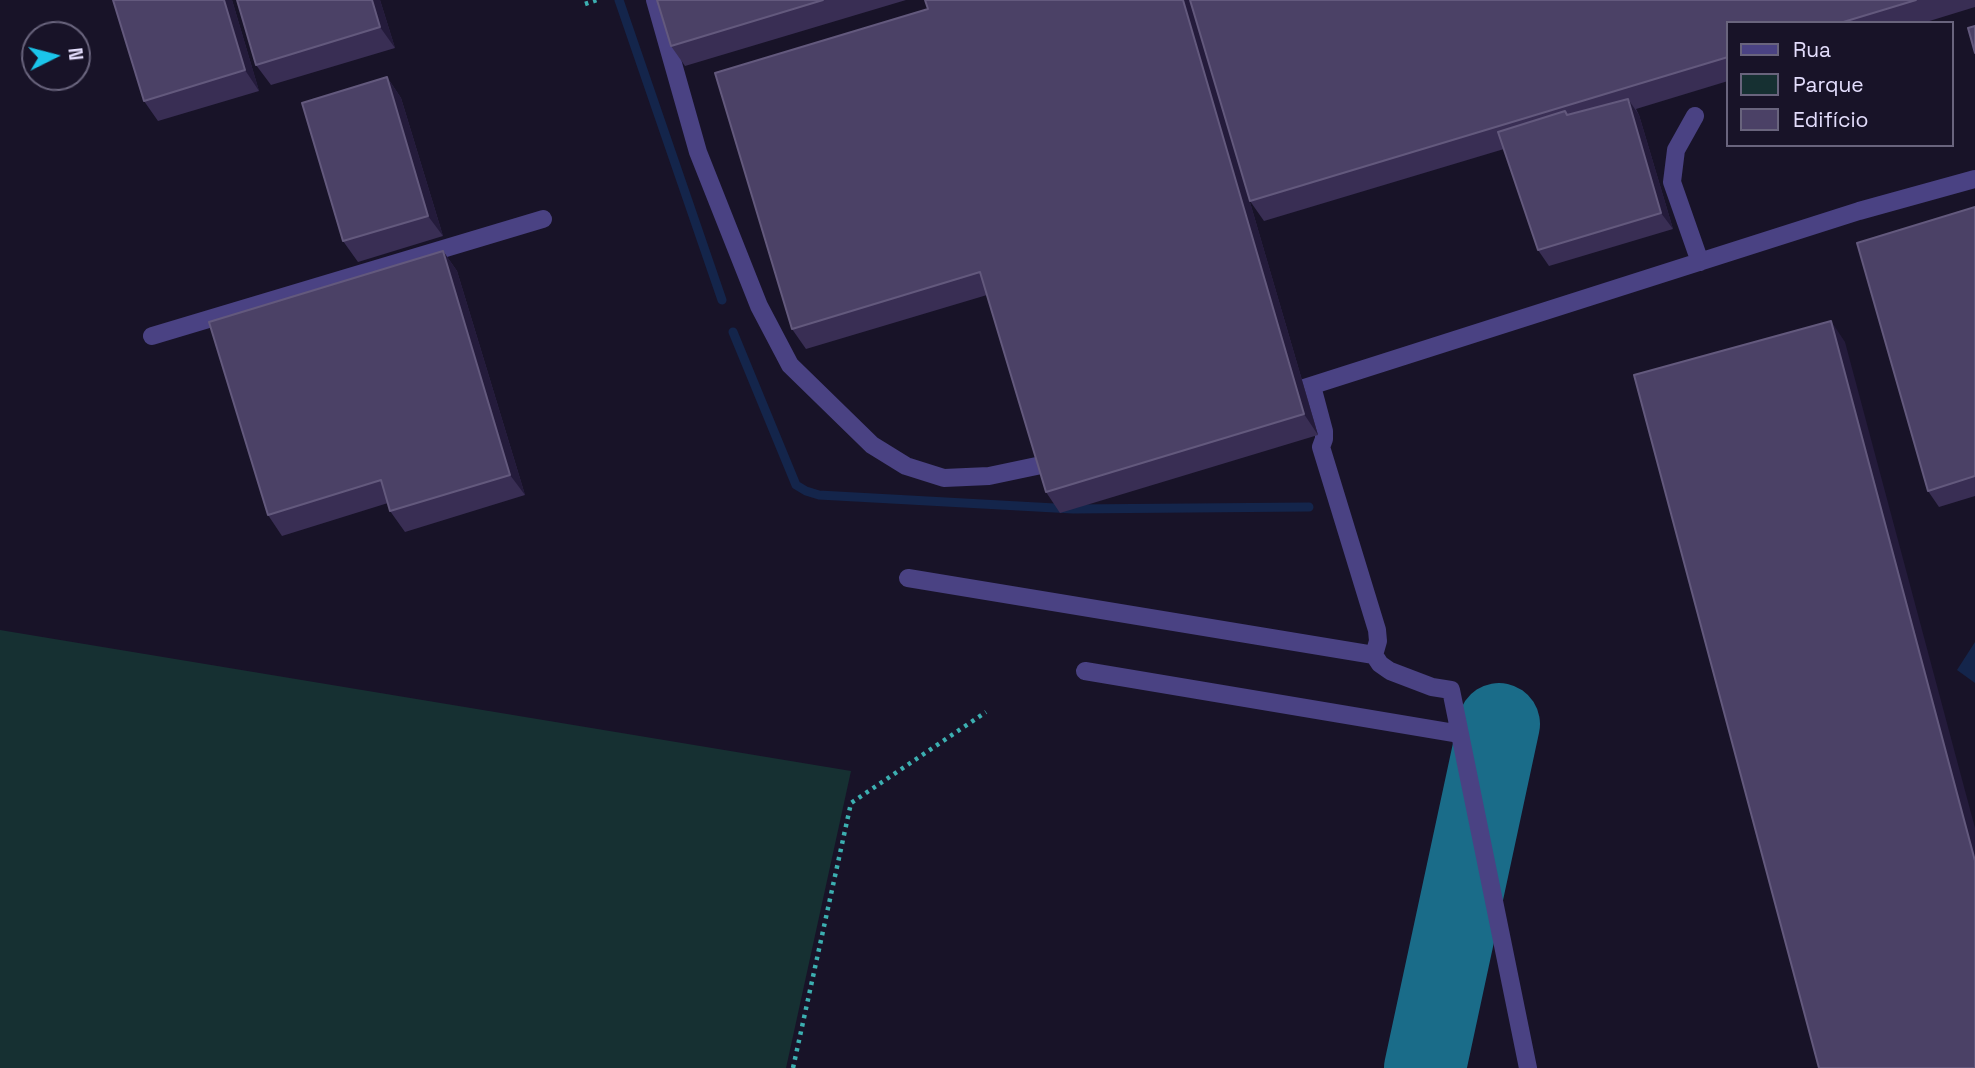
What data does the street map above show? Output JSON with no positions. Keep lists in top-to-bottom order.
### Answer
{
  "legend": ["Rua", "Parque", "Edifício"],
  "north": "right"
}
